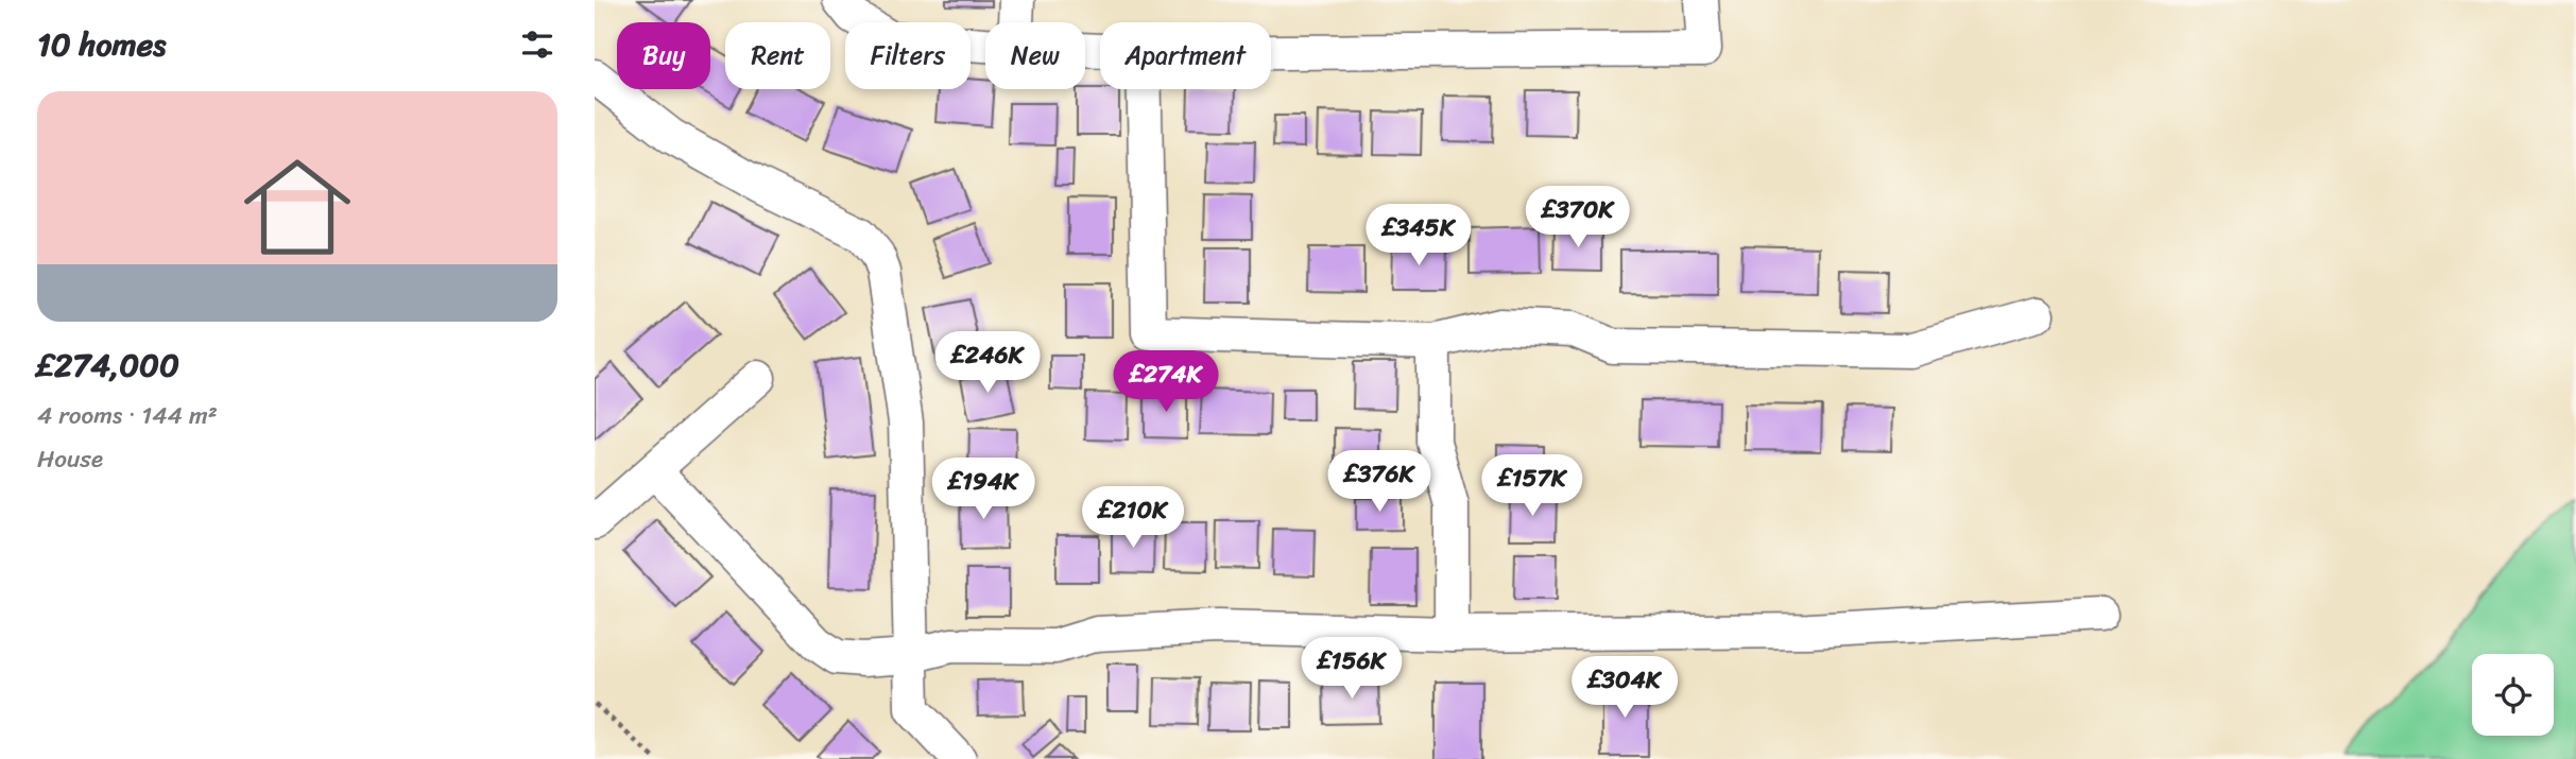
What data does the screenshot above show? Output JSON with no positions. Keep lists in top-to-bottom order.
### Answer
{
  "page": {
    "heading": "10 homes",
    "chip": [
      "Buy",
      "Rent",
      "Filters",
      "New",
      "Apartment"
    ],
    "list": [
      {
        "name": "£274,000",
        "note": "4 rooms · 144 m² · House"
      }
    ],
    "price": [
      "£370K",
      "£345K",
      "£246K",
      "£274K",
      "£376K",
      "£157K",
      "£194K",
      "£210K",
      "£156K",
      "£304K"
    ]
  }
}
